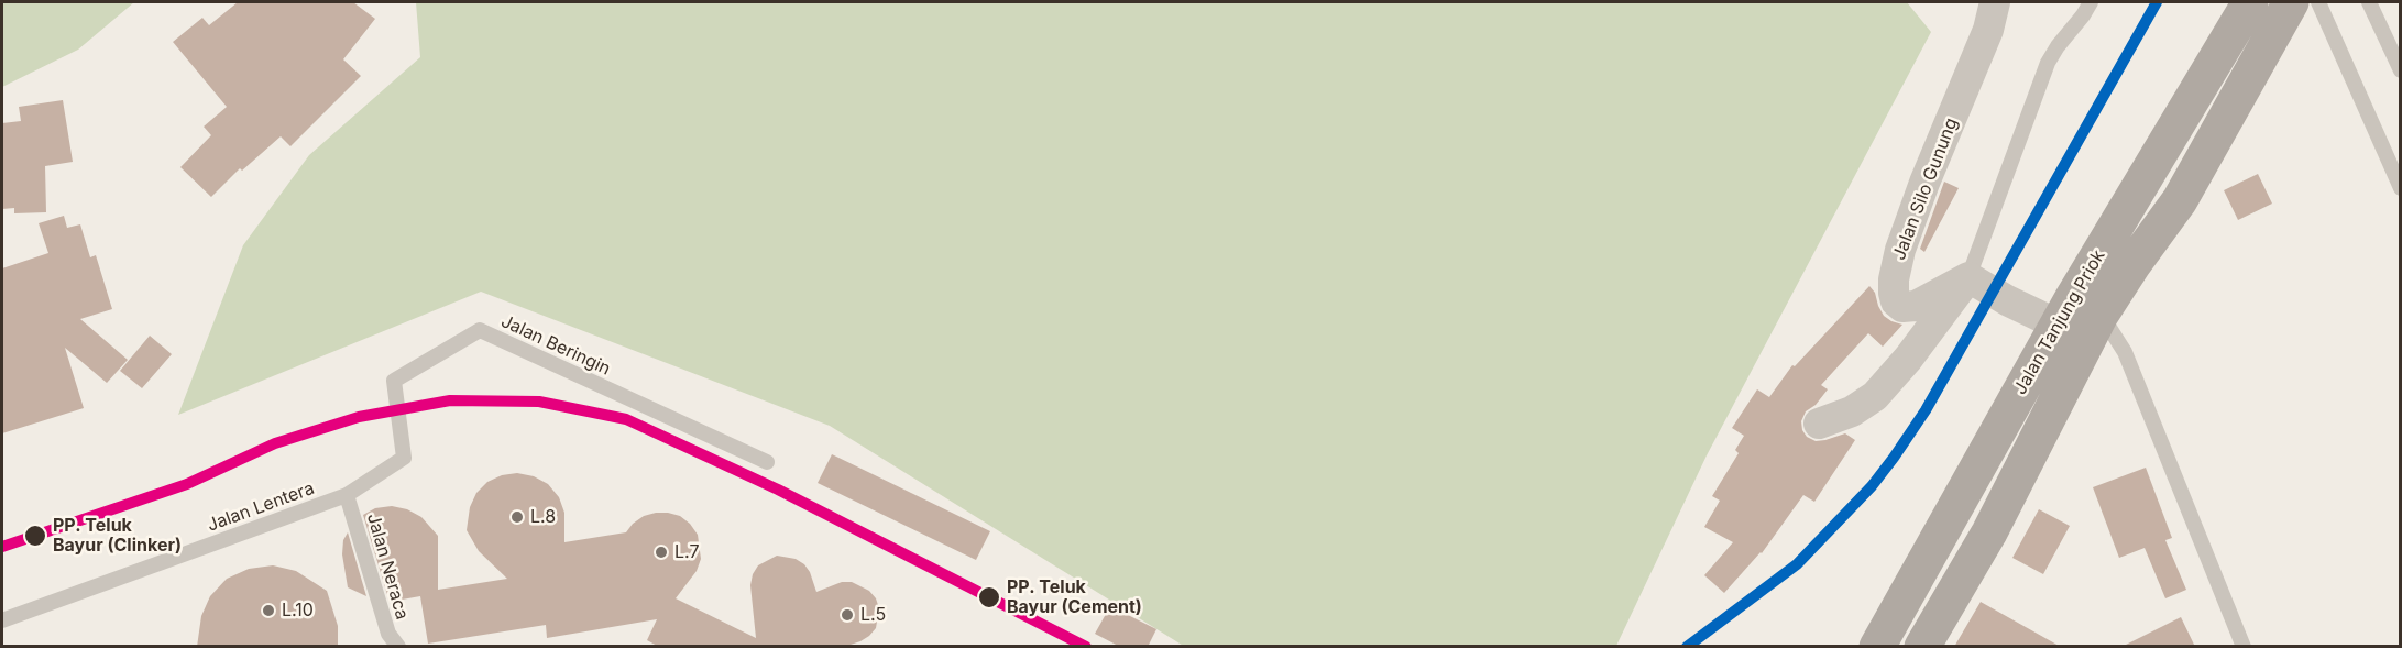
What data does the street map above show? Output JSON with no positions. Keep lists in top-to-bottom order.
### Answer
{
  "streets": {
    "highway": ["Jalan Tanjung Priok"],
    "street": ["Jalan Silo Gunung"],
    "lane": ["Jalan Beringin", "Jalan Lentera", "Jalan Neraca"]
  },
  "crossings": [
    ["Jalan Beringin", "Jalan Lentera"],
    ["Jalan Beringin", "Jalan Neraca"],
    ["Jalan Lentera", "Jalan Neraca"]
  ],
  "places": [
    "L.8",
    "PP. Teluk Bayur (Clinker)",
    "L.7",
    "PP. Teluk Bayur (Cement)",
    "L.10",
    "L.5"
  ]
}
